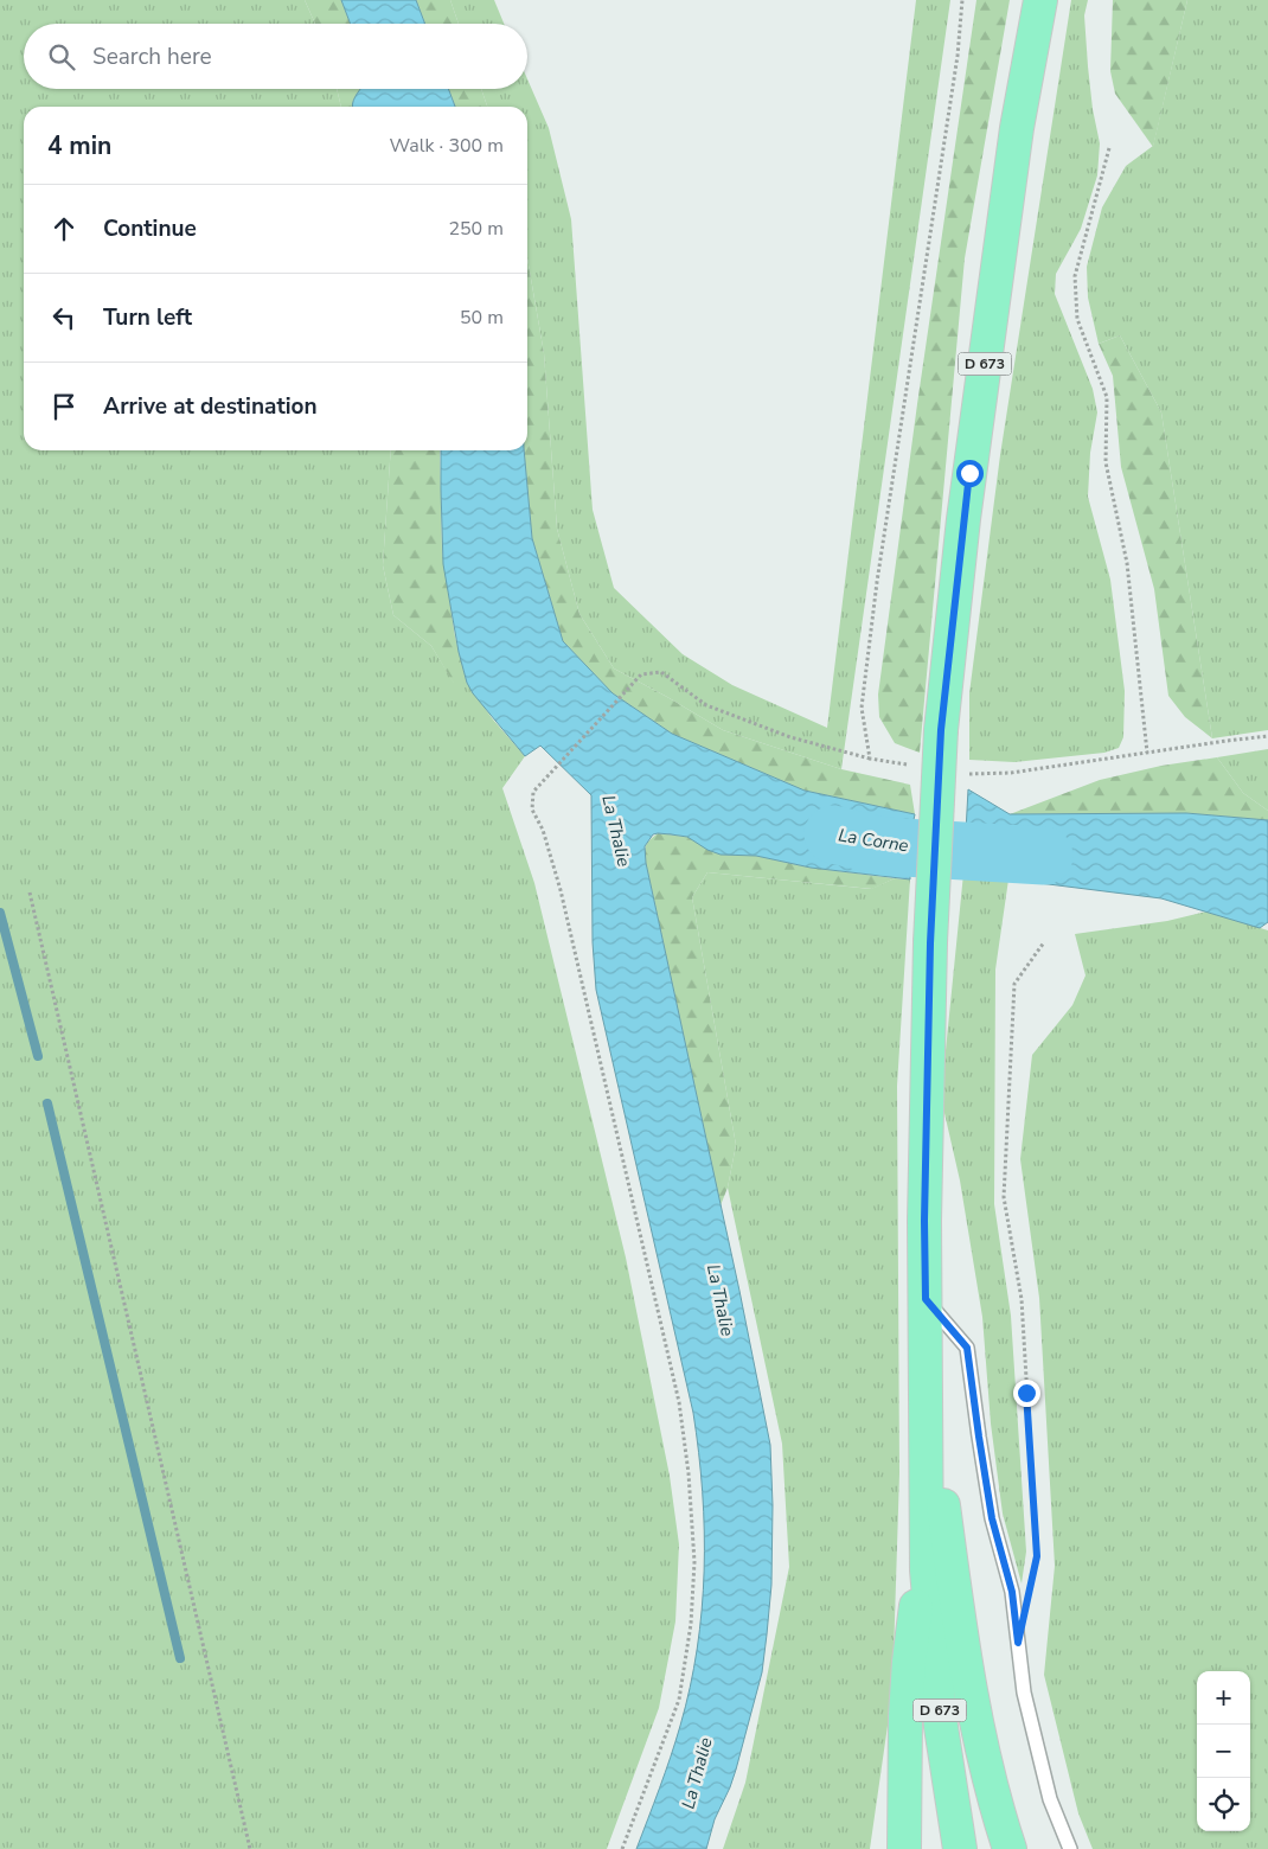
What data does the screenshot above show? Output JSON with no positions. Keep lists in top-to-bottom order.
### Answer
{
  "streets": {
    "main road": ["D 673"]
  },
  "water": ["La Thalie", "La Corne"],
  "page": {
    "search": "Search here",
    "heading": ["4 min", "Walk · 300 m"],
    "list": [
      ["Continue", "250 m"],
      ["Turn left", "50 m"],
      "Arrive at destination"
    ],
    "map_buttons": ["+", "−"]
  }
}
